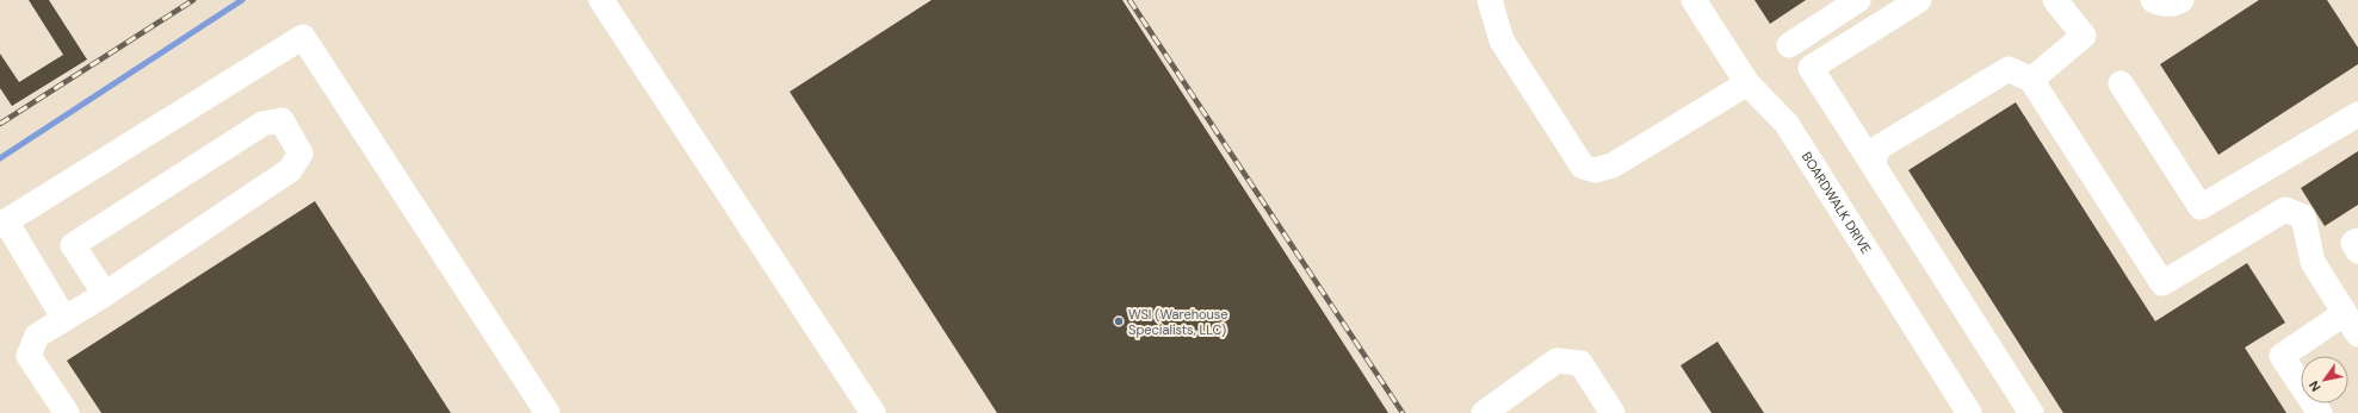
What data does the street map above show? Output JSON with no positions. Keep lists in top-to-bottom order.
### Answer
{
  "streets": {
    "lane": ["BOARDWALK DRIVE"]
  },
  "places": ["WSI (Warehouse Specialists, LLC)"],
  "north": "bottom left"
}
